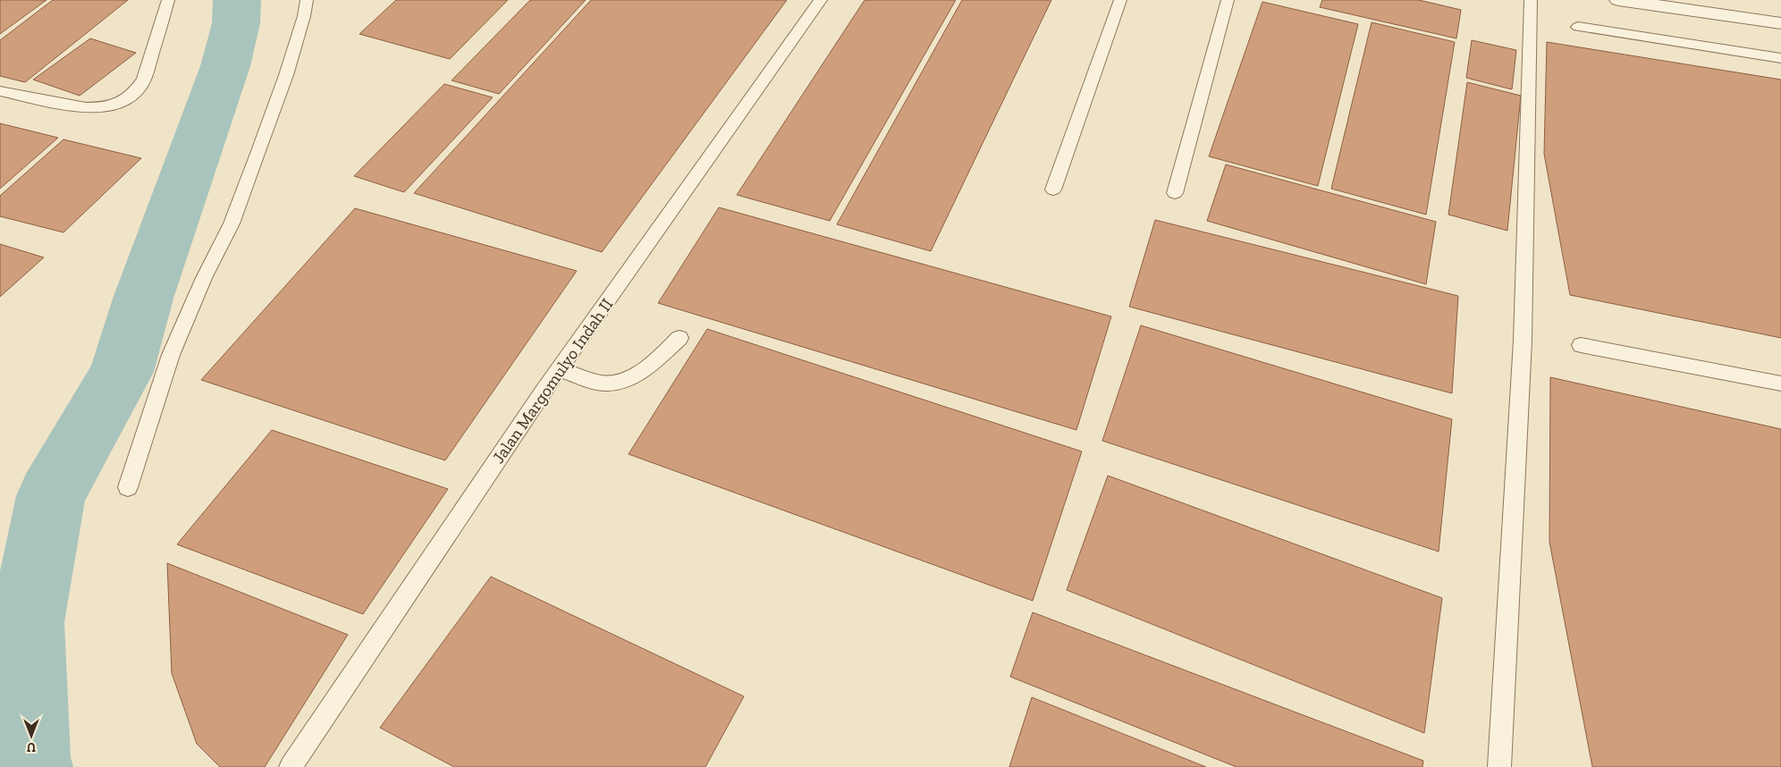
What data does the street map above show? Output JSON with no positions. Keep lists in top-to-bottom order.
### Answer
{
  "streets": {
    "lane": ["Jalan Margomulyo Indah II"]
  },
  "north": "bottom"
}
